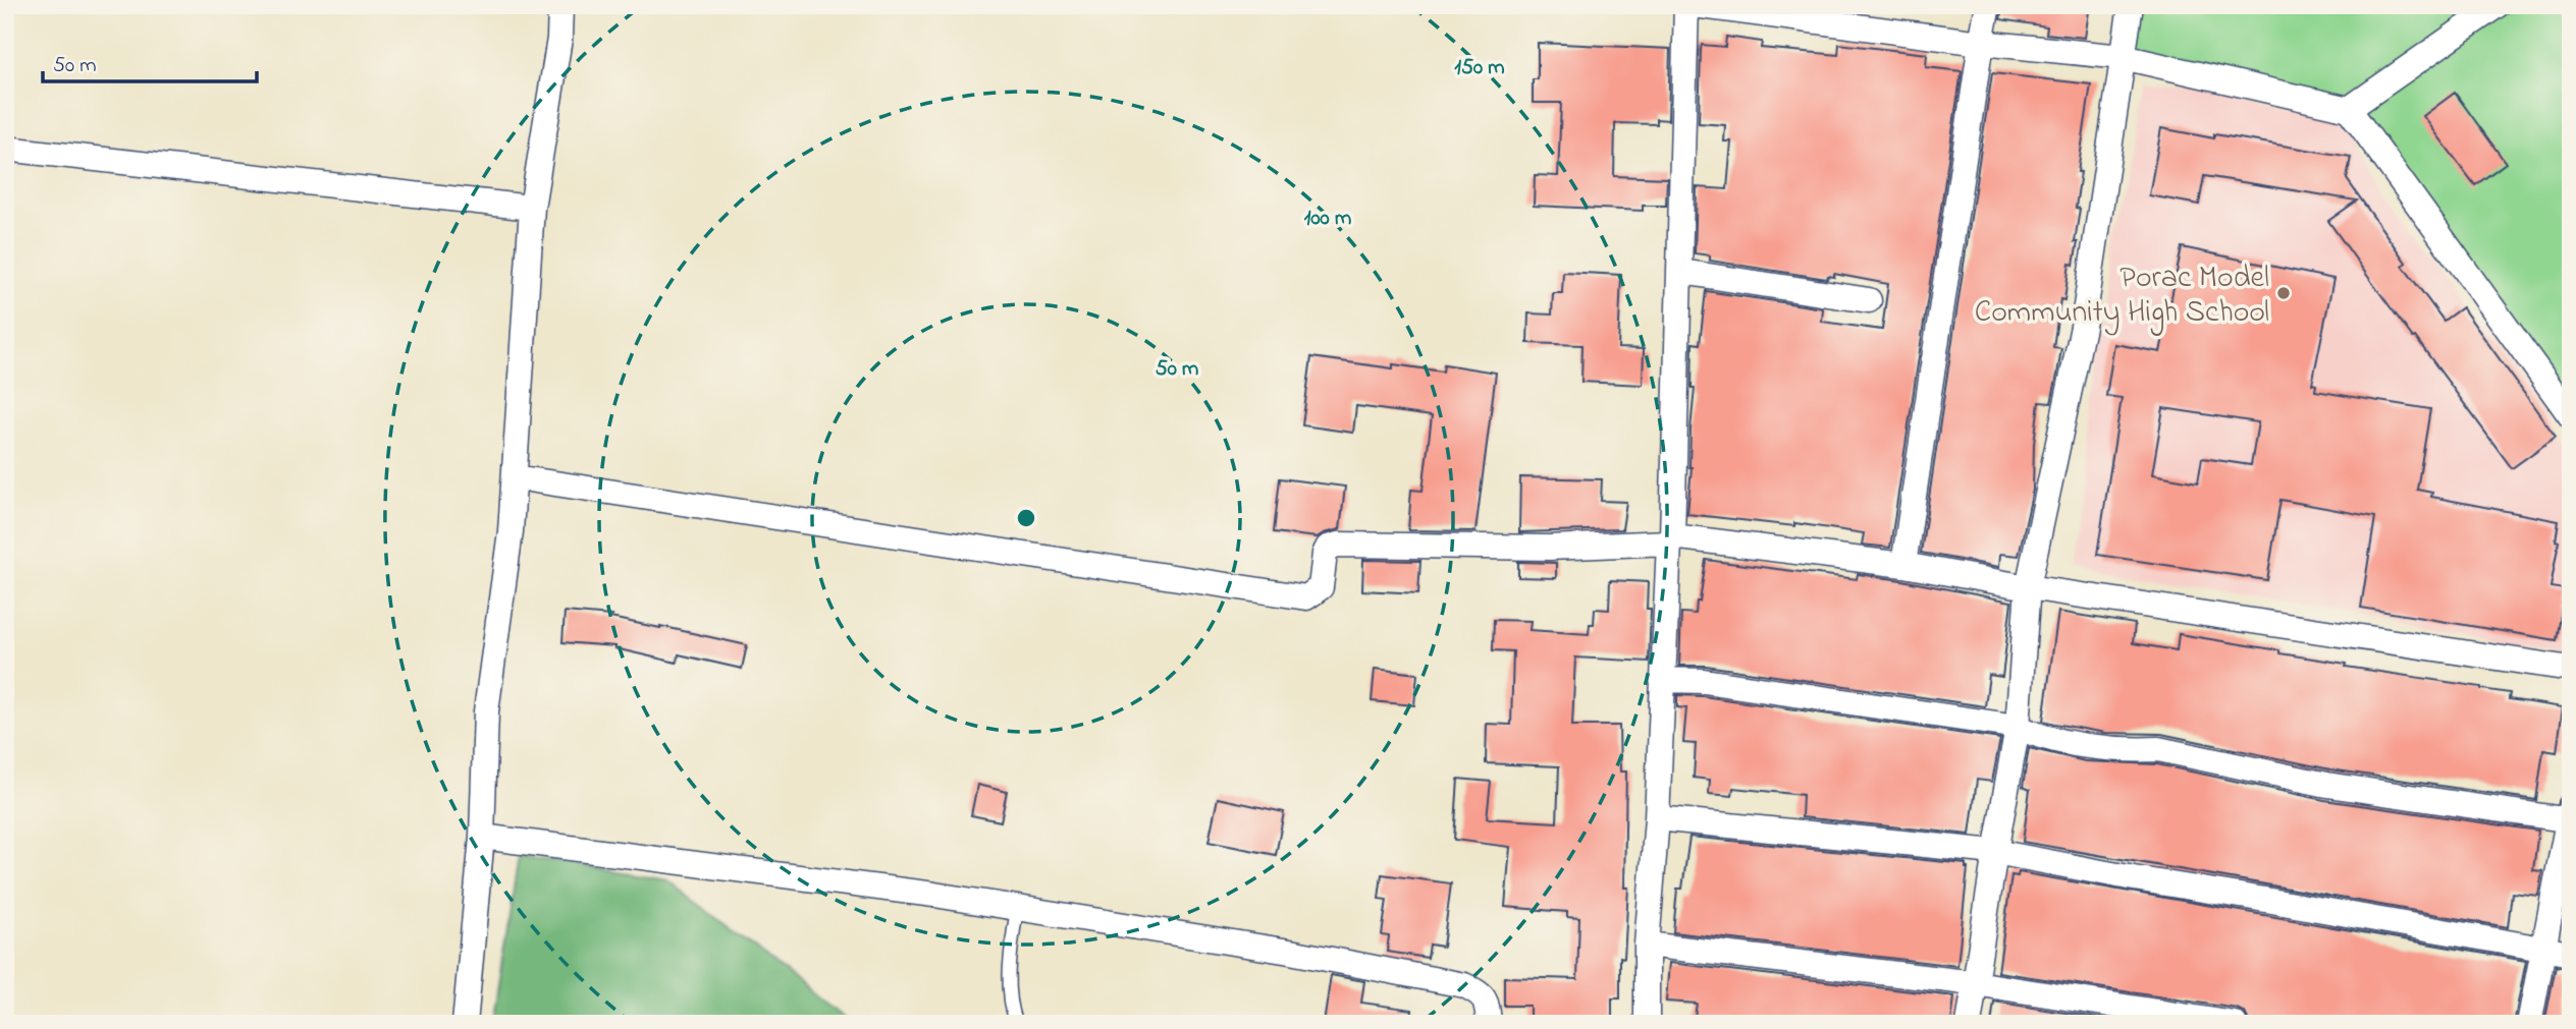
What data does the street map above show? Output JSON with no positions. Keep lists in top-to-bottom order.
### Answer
{
  "places": ["Porac Model Community High School"],
  "scale_bar": "50 m",
  "rings": ["150 m", "100 m", "50 m"]
}
